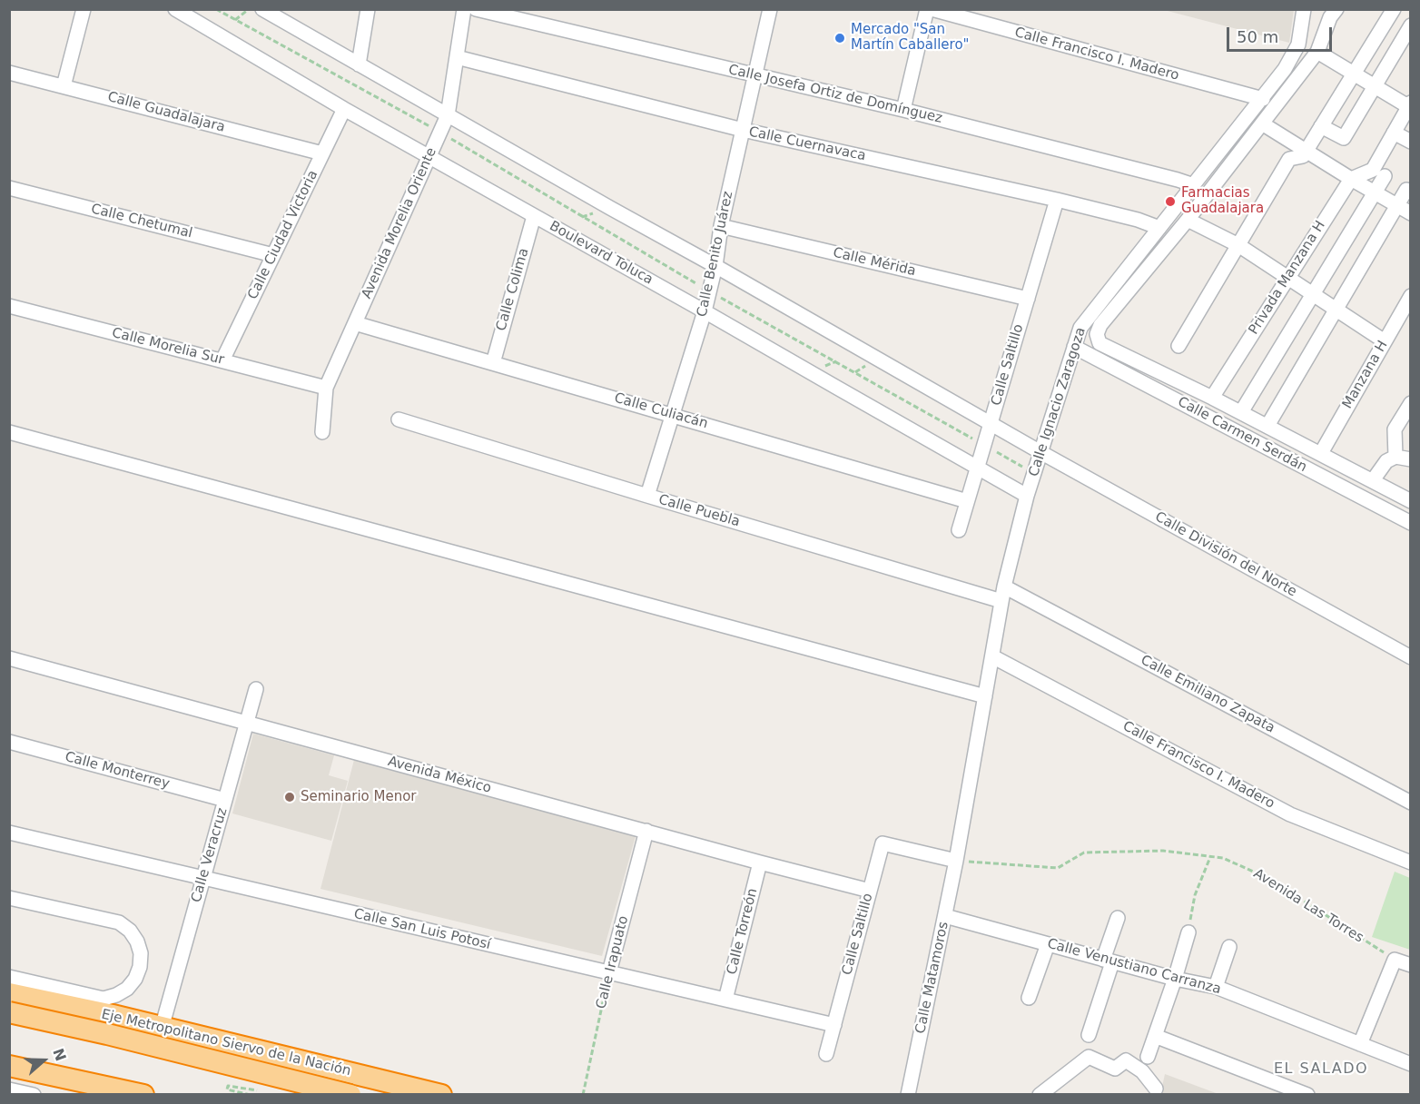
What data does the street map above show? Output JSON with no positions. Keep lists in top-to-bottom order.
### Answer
{
  "streets": {
    "highway": ["Eje Metropolitano Siervo de la Nación"],
    "street": [
      "Calle Francisco I. Madero",
      "Calle Josefa Ortiz de Domínguez",
      "Calle Guadalajara",
      "Calle Cuernavaca",
      "Calle Chetumal",
      "Avenida Morelia Oriente",
      "Calle Ciudad Victoria",
      "Boulevard Toluca",
      "Calle Benito Juárez",
      "Calle Mérida",
      "Privada Manzana H",
      "Calle Colima",
      "Calle Morelia Sur",
      "Calle Saltillo",
      "Manzana H",
      "Calle Ignacio Zaragoza",
      "Calle Culiacán",
      "Calle Carmen Serdán",
      "Calle Puebla",
      "Calle División del Norte",
      "Calle Emiliano Zapata",
      "Calle Monterrey",
      "Avenida México",
      "Calle Veracruz",
      "Calle San Luis Potosí",
      "Calle Torreón",
      "Calle Irapuato",
      "Calle Venustiano Carranza",
      "Calle Matamoros"
    ],
    "path": ["Avenida Las Torres"]
  },
  "crossings": [
    ["Calle Francisco I. Madero", "Calle Ignacio Zaragoza"],
    ["Calle Josefa Ortiz de Domínguez", "Calle Benito Juárez"],
    ["Calle Josefa Ortiz de Domínguez", "Calle Ignacio Zaragoza"],
    ["Calle Guadalajara", "Calle Ciudad Victoria"],
    ["Calle Cuernavaca", "Avenida Morelia Oriente"],
    ["Calle Cuernavaca", "Calle Benito Juárez"],
    ["Calle Cuernavaca", "Calle Saltillo"],
    ["Calle Cuernavaca", "Calle Ignacio Zaragoza"],
    ["Calle Chetumal", "Calle Ciudad Victoria"],
    ["Avenida Morelia Oriente", "Boulevard Toluca"],
    ["Avenida Morelia Oriente", "Calle Morelia Sur"],
    ["Avenida Morelia Oriente", "Calle Culiacán"],
    ["Calle Ciudad Victoria", "Boulevard Toluca"],
    ["Calle Ciudad Victoria", "Calle Morelia Sur"],
    ["Boulevard Toluca", "Calle Benito Juárez"],
    ["Boulevard Toluca", "Calle Colima"],
    ["Boulevard Toluca", "Calle Saltillo"],
    ["Boulevard Toluca", "Calle Ignacio Zaragoza"],
    ["Calle Benito Juárez", "Calle Mérida"],
    ["Calle Benito Juárez", "Calle Culiacán"],
    ["Calle Benito Juárez", "Calle Puebla"],
    ["Calle Mérida", "Calle Saltillo"],
    ["Privada Manzana H", "Calle Carmen Serdán"],
    ["Calle Colima", "Calle Culiacán"],
    ["Calle Saltillo", "Calle Ignacio Zaragoza"],
    ["Calle Saltillo", "Calle Culiacán"],
    ["Calle Saltillo", "Avenida México"],
    ["Calle Saltillo", "Avenida Las Torres"],
    ["Calle Saltillo", "Calle San Luis Potosí"],
    ["Calle Saltillo", "Calle Matamoros"],
    ["Manzana H", "Calle Carmen Serdán"],
    ["Calle Ignacio Zaragoza", "Calle Carmen Serdán"],
    ["Calle Ignacio Zaragoza", "Calle Puebla"],
    ["Calle Ignacio Zaragoza", "Calle División del Norte"],
    ["Calle Ignacio Zaragoza", "Calle Emiliano Zapata"],
    ["Calle Ignacio Zaragoza", "Avenida Las Torres"],
    ["Calle Ignacio Zaragoza", "Calle Matamoros"],
    ["Calle Puebla", "Calle Emiliano Zapata"],
    ["Calle Monterrey", "Calle Veracruz"],
    ["Avenida México", "Calle Veracruz"],
    ["Avenida México", "Calle Torreón"],
    ["Avenida México", "Calle Irapuato"],
    ["Calle Veracruz", "Calle San Luis Potosí"],
    ["Avenida Las Torres", "Calle Matamoros"],
    ["Calle San Luis Potosí", "Calle Torreón"],
    ["Calle San Luis Potosí", "Calle Irapuato"],
    ["Calle Venustiano Carranza", "Calle Matamoros"]
  ],
  "districts": ["EL SALADO"],
  "places": ["Mercado \"San Martín Caballero\"", "Farmacias Guadalajara", "Seminario Menor"],
  "scale_bar": "50 m",
  "north": "right"
}
